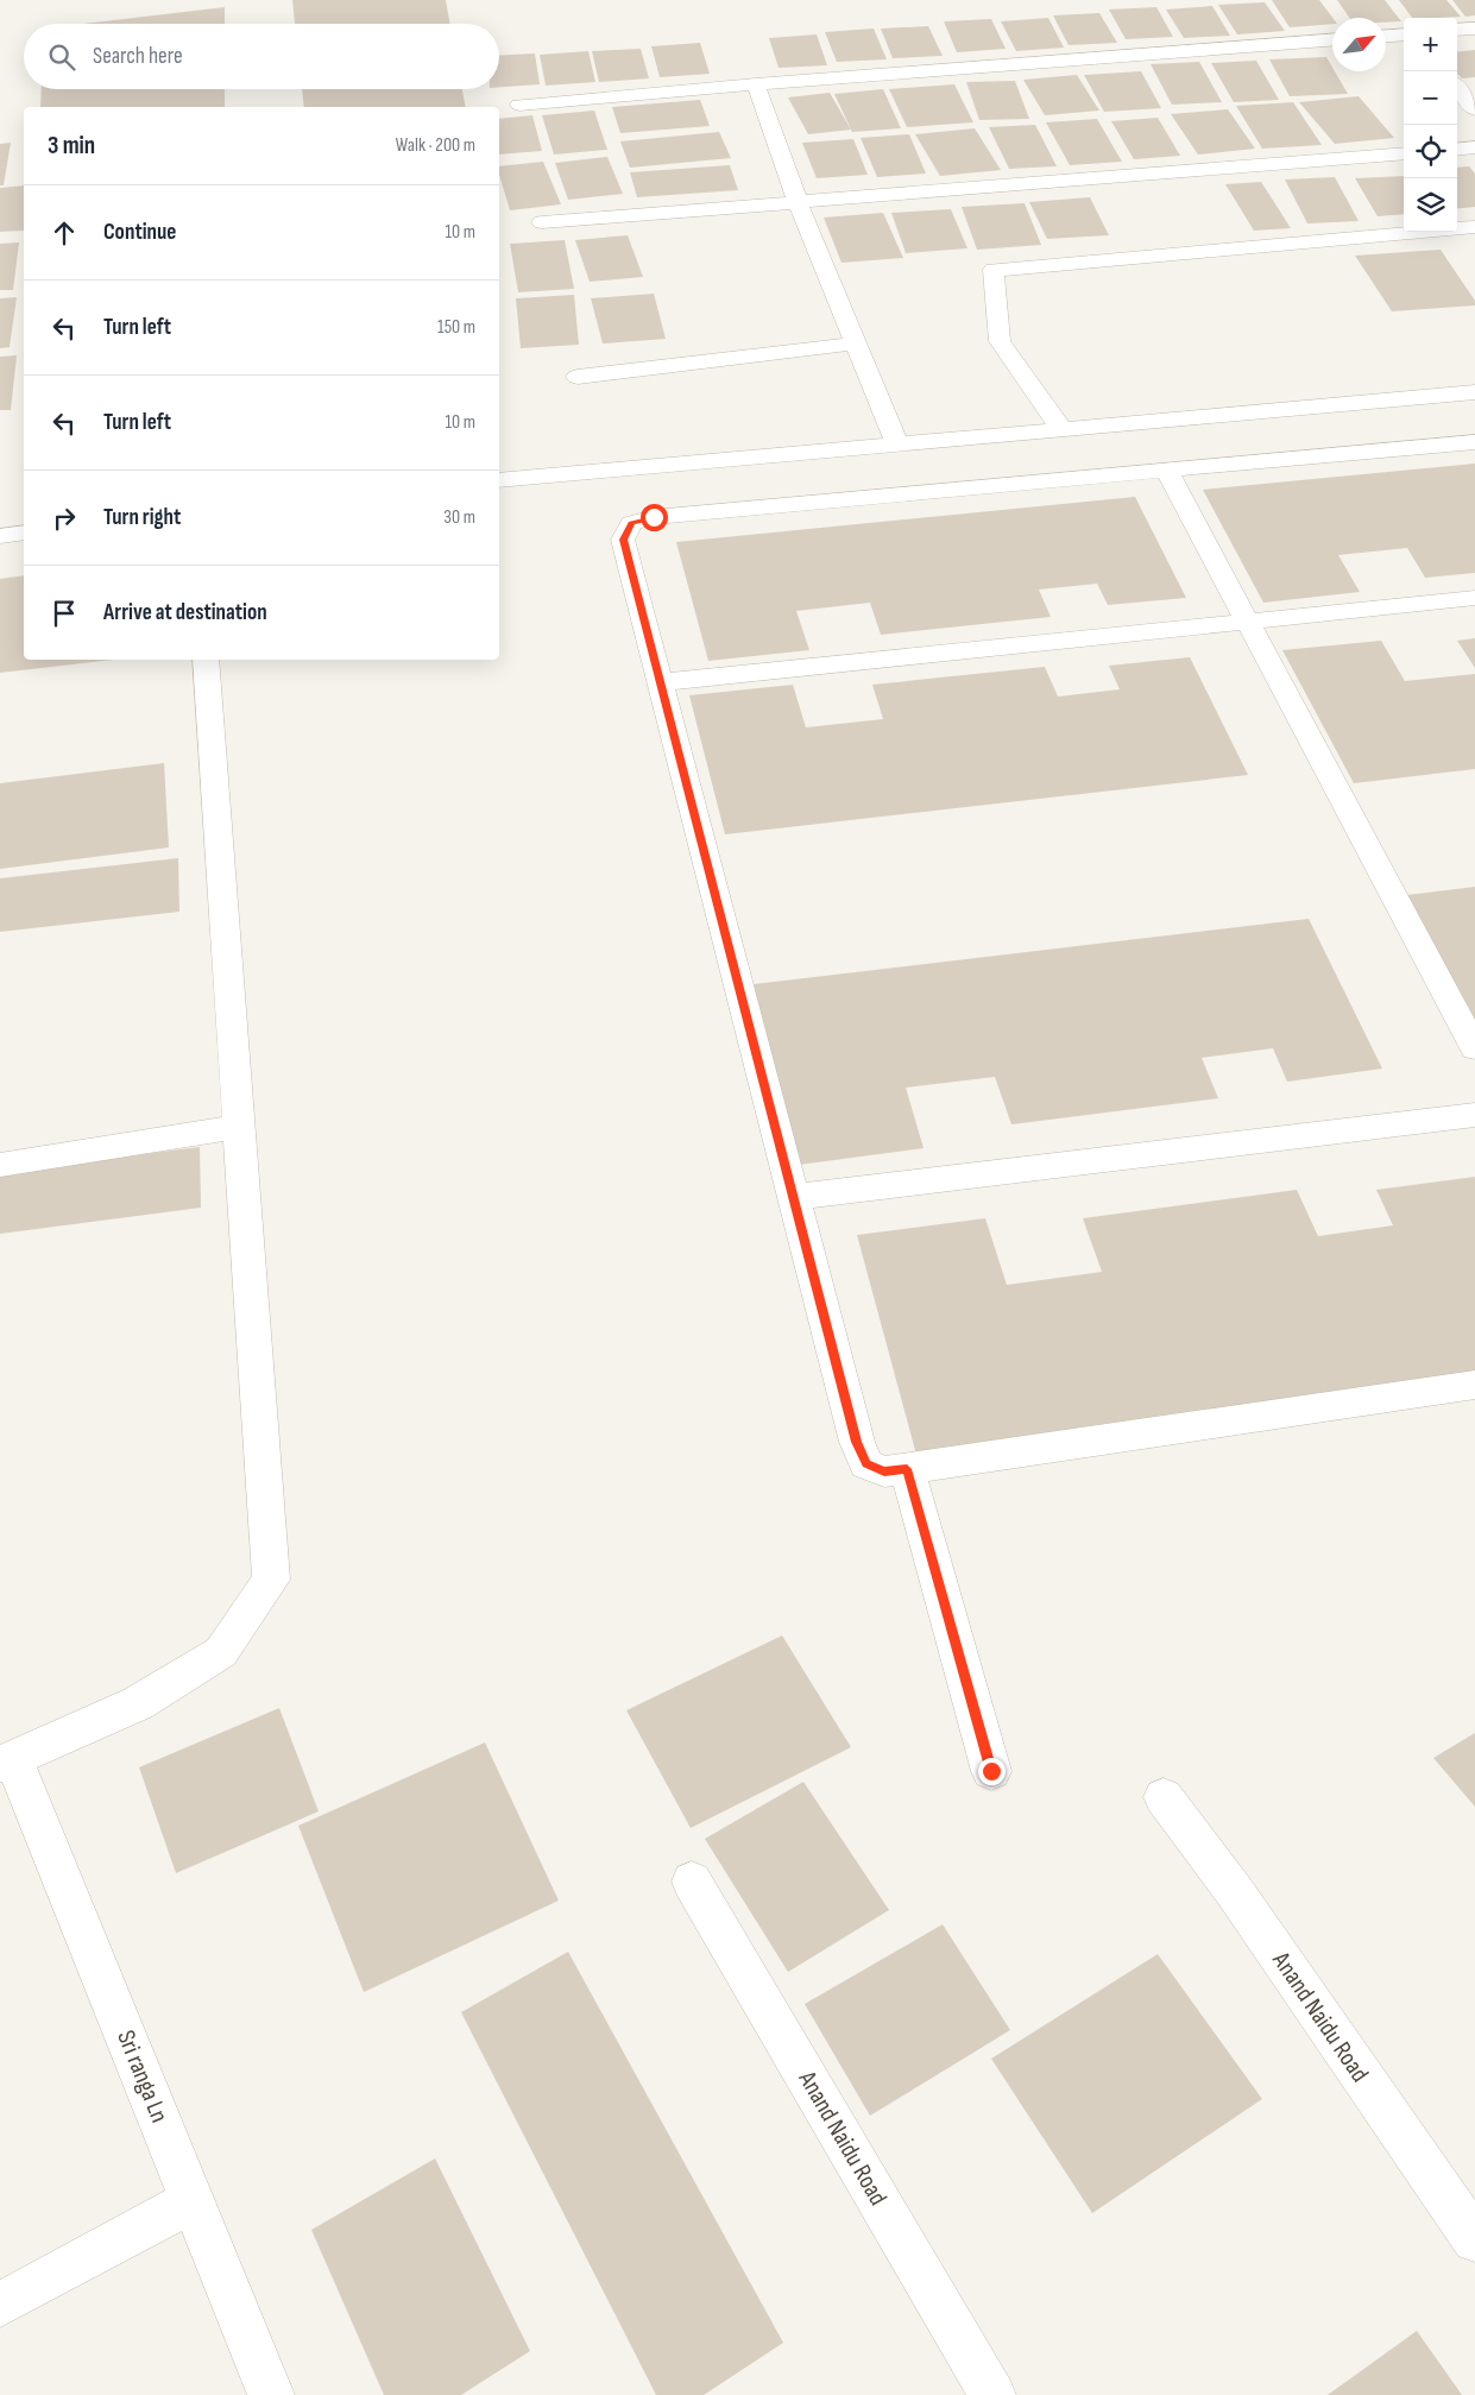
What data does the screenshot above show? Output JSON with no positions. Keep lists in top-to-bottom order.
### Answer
{
  "streets": {
    "street": ["Anand Naidu Road", "Sri ranga Ln"]
  },
  "north": "top right",
  "page": {
    "map_buttons": ["+", "−"],
    "search": "Search here",
    "heading": ["3 min", "Walk · 200 m"],
    "list": [
      ["Continue", "10 m"],
      ["Turn left", "150 m"],
      ["Turn left", "10 m"],
      ["Turn right", "30 m"],
      "Arrive at destination"
    ]
  }
}
